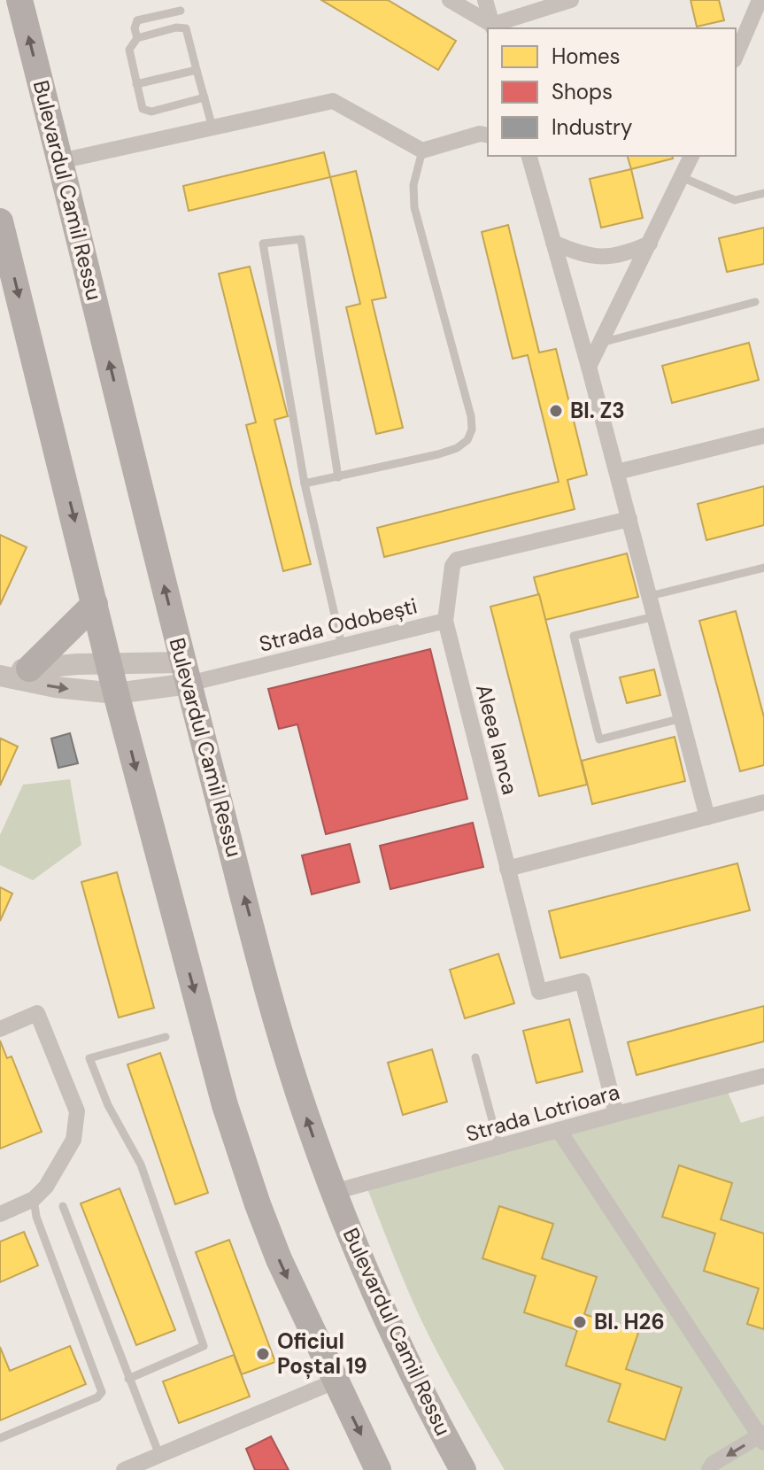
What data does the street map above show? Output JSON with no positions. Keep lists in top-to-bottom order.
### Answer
{
  "streets": {
    "main road": ["Bulevardul Camil Ressu"],
    "street": ["Strada Odobești", "Aleea Ianca", "Strada Lotrioara"]
  },
  "crossings": [
    ["Bulevardul Camil Ressu", "Strada Odobești"],
    ["Bulevardul Camil Ressu", "Strada Lotrioara"],
    ["Strada Odobești", "Aleea Ianca"],
    ["Aleea Ianca", "Strada Lotrioara"]
  ],
  "places": ["Bl. Z3", "Bl. H26", "Oficiul Poștal 19"],
  "legend": ["Homes", "Shops", "Industry"]
}
